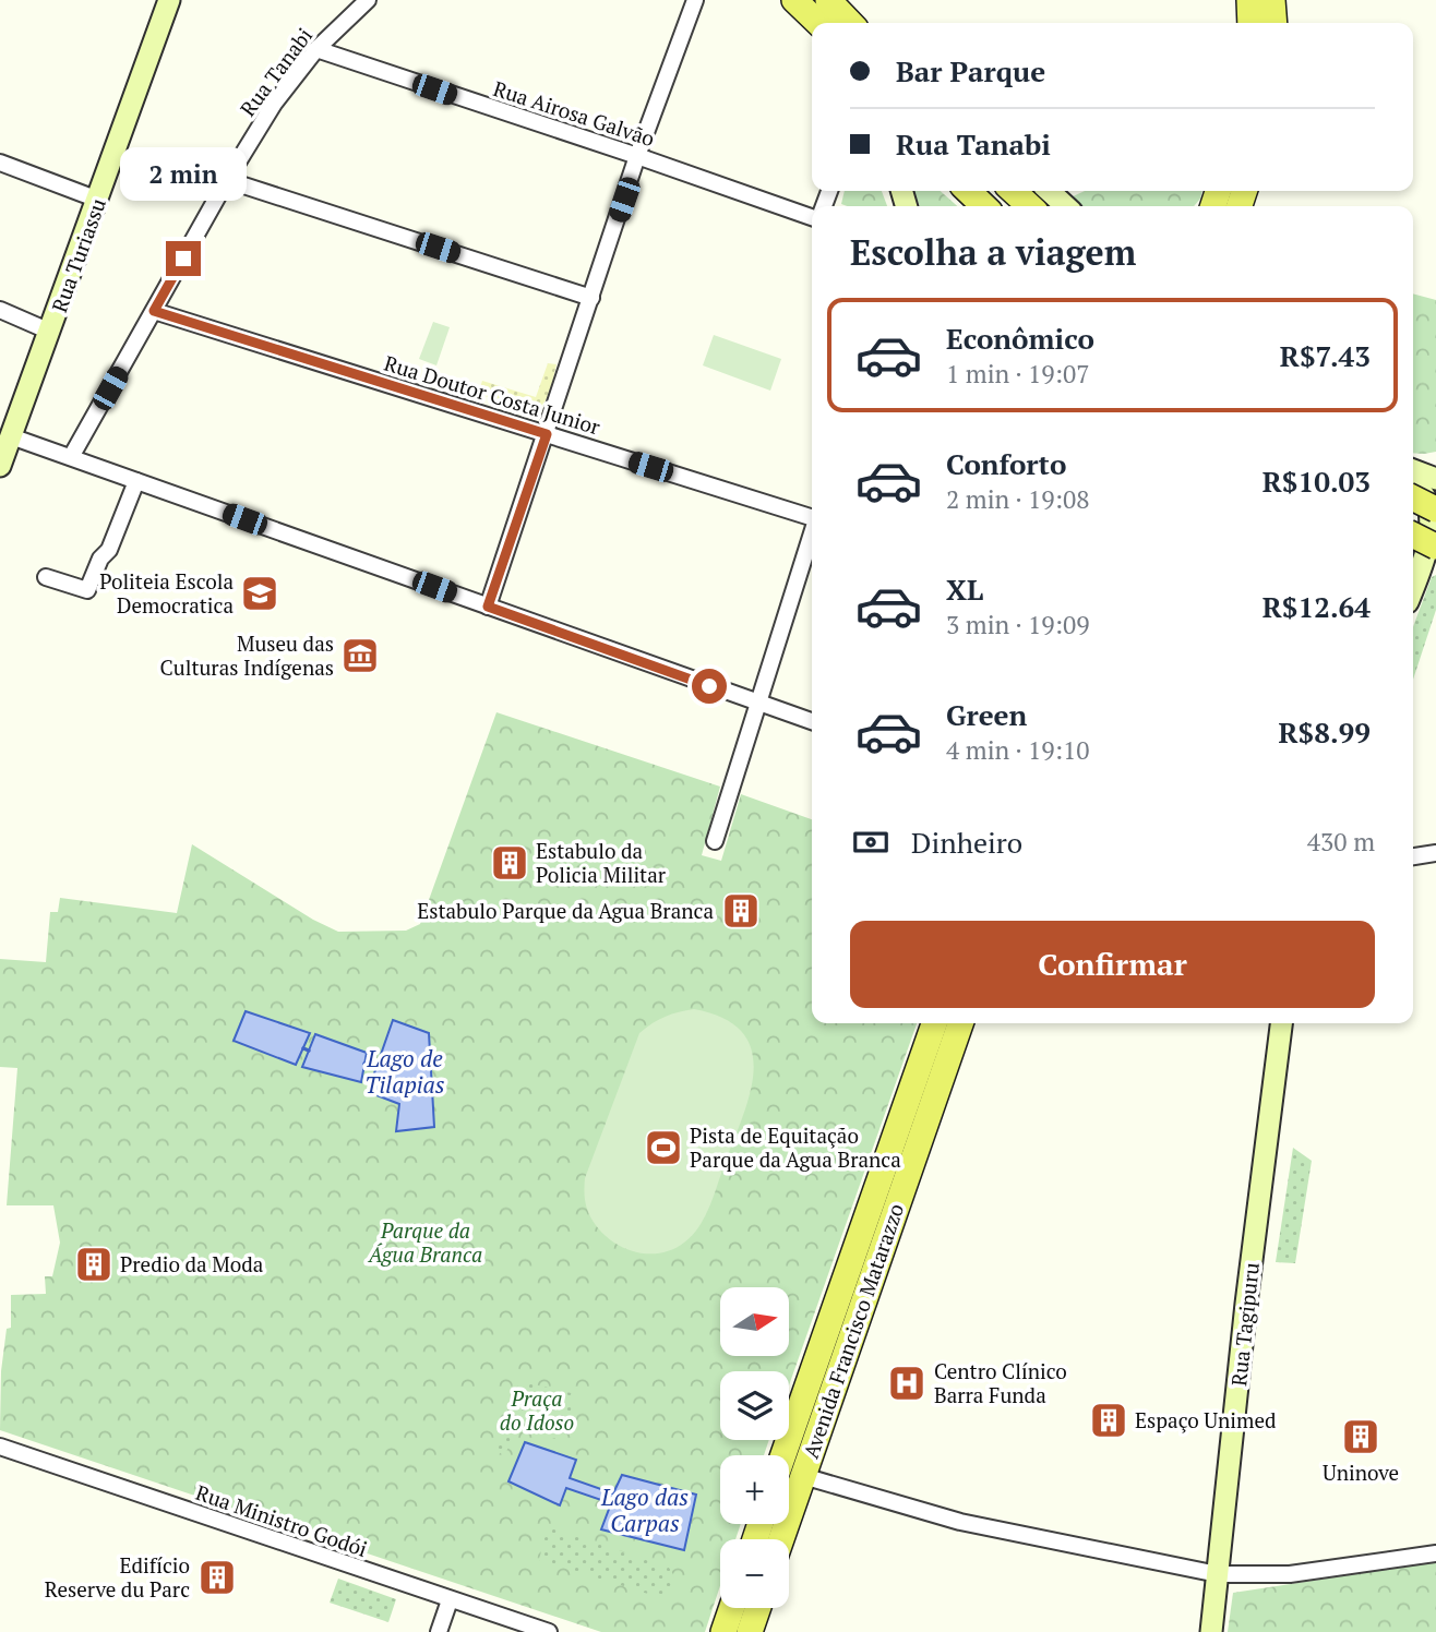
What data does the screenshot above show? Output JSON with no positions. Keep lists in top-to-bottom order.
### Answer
{
  "streets": {
    "main road": ["Avenida Francisco Matarazzo"],
    "street": [
      "Rua Tanabi",
      "Rua Airosa Galvão",
      "Rua Turiassu",
      "Rua Doutor Costa Junior",
      "Rua Tagipuru",
      "Rua Ministro Godói"
    ]
  },
  "crossings": [
    ["Rua Tanabi", "Rua Airosa Galvão"],
    ["Rua Tanabi", "Rua Doutor Costa Junior"]
  ],
  "water": ["Lago de Tilapias", "Lago das Carpas"],
  "parks": ["Parque da Água Branca", "Praça do Idoso"],
  "places": {
    "school or university": ["Politeia Escola Democratica"],
    "museum": ["Museu das Culturas Indígenas"],
    "building": [
      "Estabulo da Policia Militar",
      "Estabulo Parque da Agua Branca",
      "Predio da Moda",
      "Espaço Unimed",
      "Uninove",
      "Edifício Reserve du Parc"
    ],
    "sports": ["Pista de Equitação Parque da Agua Branca"],
    "hospital": ["Centro Clínico Barra Funda"]
  },
  "north": "right",
  "page": {
    "banner": ["Bar Parque", "Rua Tanabi"],
    "bubble": "2 min",
    "heading": "Escolha a viagem",
    "list": [
      {
        "name": "Econômico",
        "note": "1 min · 19:07",
        "value": "R$7.43"
      },
      {
        "name": "Conforto",
        "note": "2 min · 19:08",
        "value": "R$10.03"
      },
      {
        "name": "XL",
        "note": "3 min · 19:09",
        "value": "R$12.64"
      },
      {
        "name": "Green",
        "note": "4 min · 19:10",
        "value": "R$8.99"
      }
    ],
    "pay": ["Dinheiro", "430 m"],
    "buttons": "Confirmar",
    "map_buttons": ["+", "−"]
  }
}
